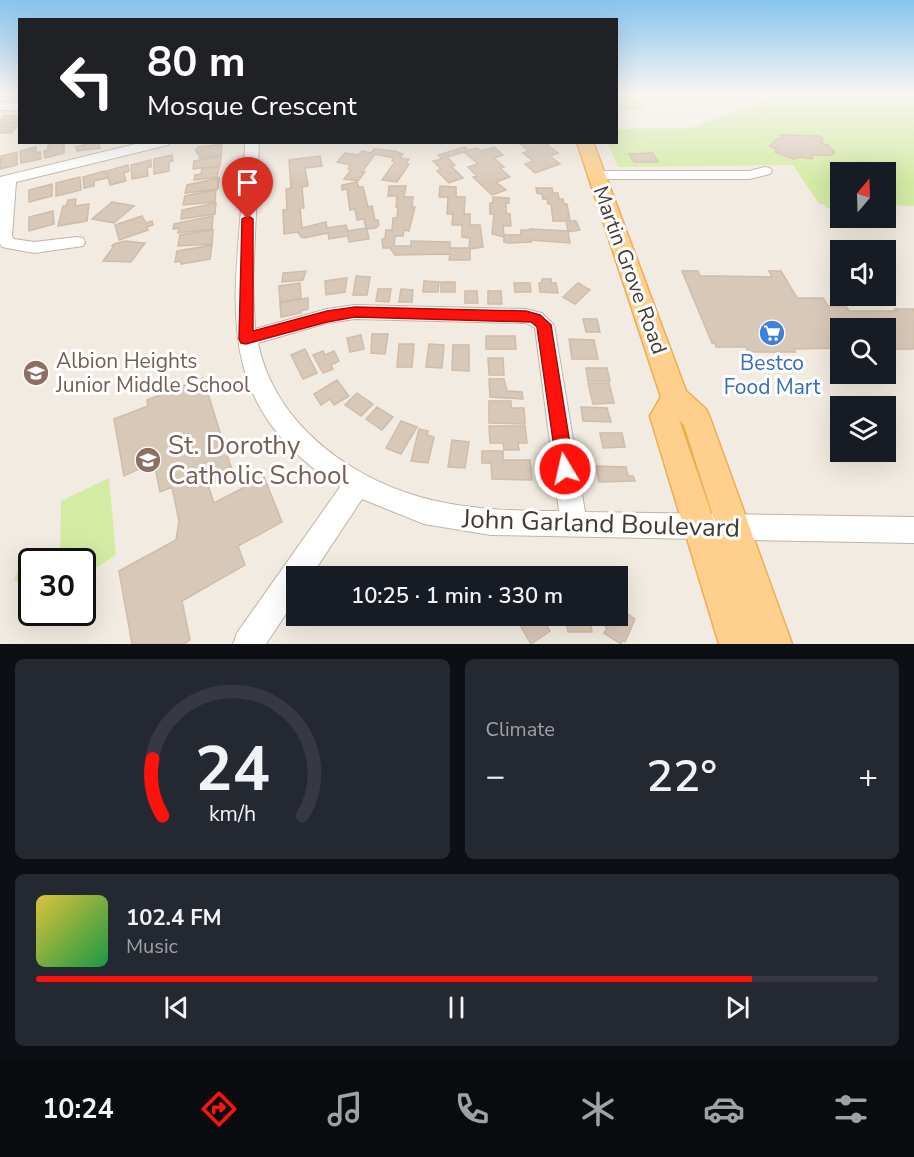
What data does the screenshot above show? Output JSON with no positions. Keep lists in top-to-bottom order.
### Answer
{
  "streets": {
    "main road": ["Martin Grove Road"],
    "street": ["John Garland Boulevard"]
  },
  "crossings": [
    ["Martin Grove Road", "John Garland Boulevard"]
  ],
  "places": {
    "supermarket": ["Bestco Food Mart"],
    "school or university": ["Albion Heights Junior Middle School", "St. Dorothy Catholic School"]
  },
  "north": "top",
  "page": {
    "turn": ["80 m", "Mosque Crescent"],
    "limit": "30",
    "trip": "10:25 · 1 min · 330 m",
    "tile": "Climate",
    "heat": ["−", "22°", "+"],
    "song": ["102.4 FM", "Music"],
    "tabs": "10:24",
    "gauge": ["24", "km/h"]
  }
}
